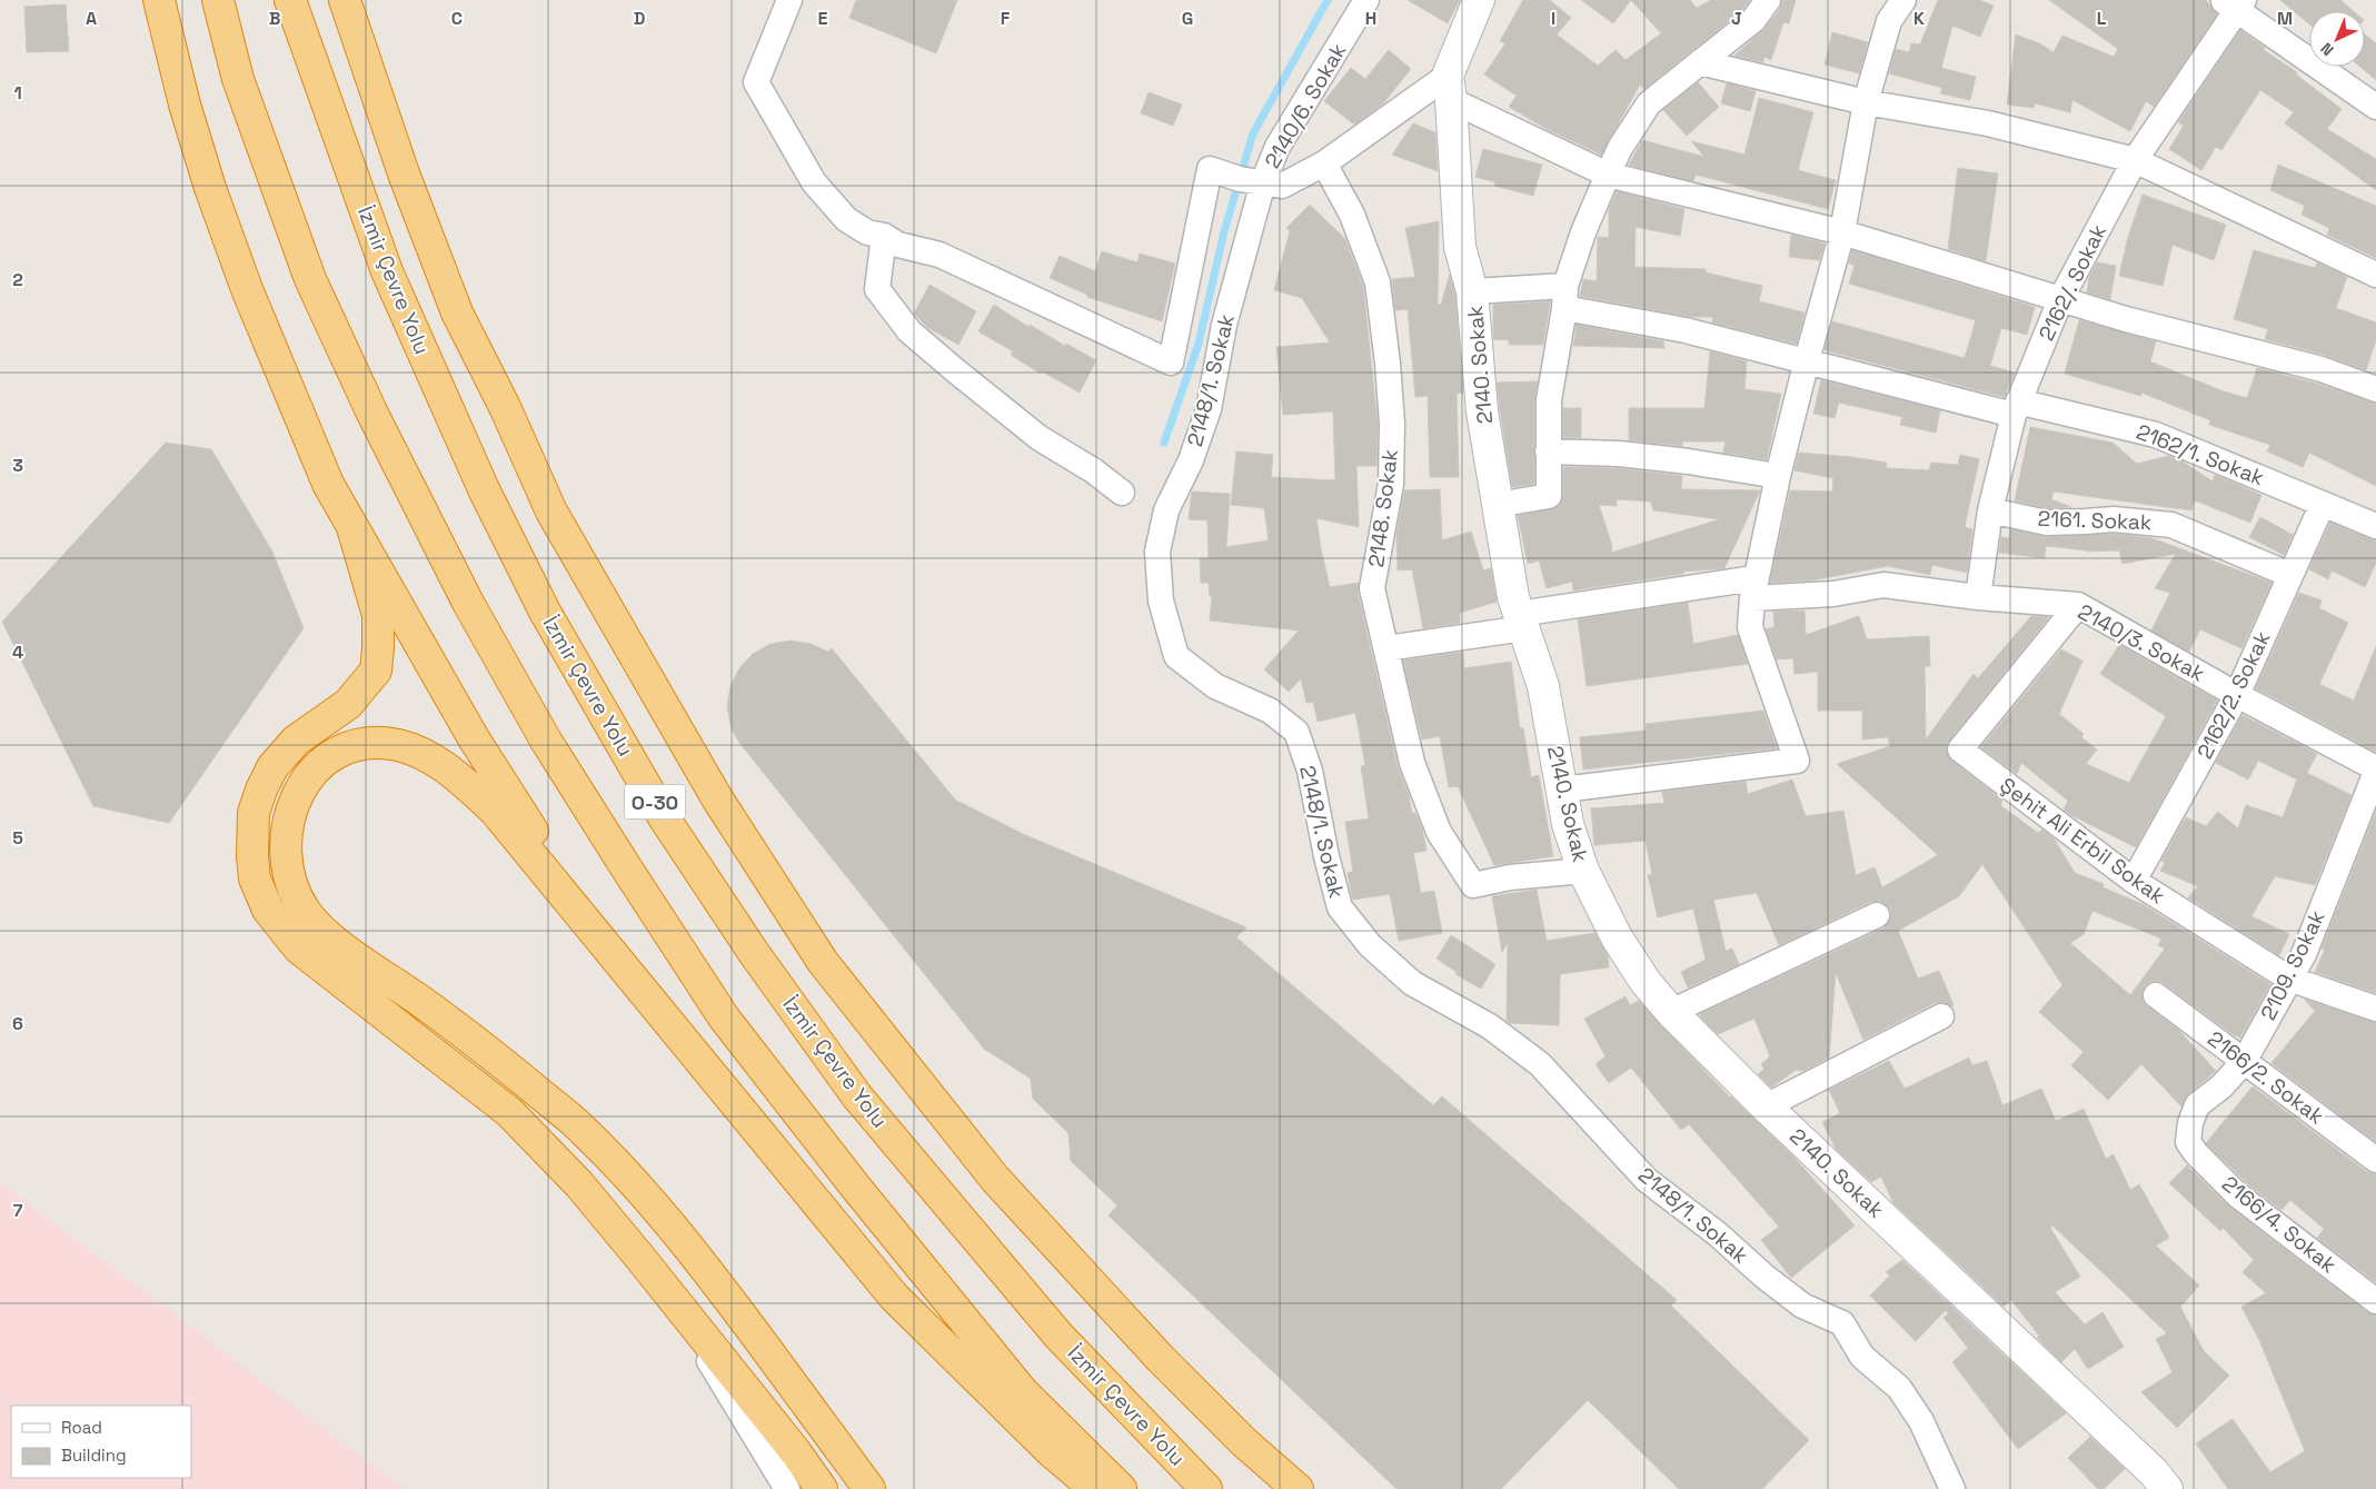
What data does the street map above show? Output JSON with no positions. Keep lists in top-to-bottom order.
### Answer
{
  "streets": {
    "highway": ["İzmir Çevre Yolu", "O-30"],
    "street": [
      "2140/6. Sokak",
      "2162/. Sokak",
      "2140. Sokak",
      "2148/1. Sokak",
      "2162/1. Sokak",
      "2148. Sokak",
      "2161. Sokak",
      "2140/3. Sokak",
      "2162/2. Sokak",
      "Şehit Ali Erbil Sokak",
      "2109. Sokak",
      "2166/2. Sokak",
      "2166/4. Sokak"
    ]
  },
  "crossings": [
    ["2140/6. Sokak", "2148/1. Sokak"],
    ["2162/. Sokak", "2162/1. Sokak"],
    ["2162/. Sokak", "2161. Sokak"],
    ["2162/. Sokak", "2140/3. Sokak"],
    ["2140. Sokak", "2162/1. Sokak"],
    ["2140. Sokak", "2148. Sokak"],
    ["2140. Sokak", "2140/3. Sokak"],
    ["2162/1. Sokak", "2162/2. Sokak"],
    ["2148. Sokak", "2140/3. Sokak"],
    ["2161. Sokak", "2162/2. Sokak"],
    ["2140/3. Sokak", "2162/2. Sokak"],
    ["2140/3. Sokak", "Şehit Ali Erbil Sokak"],
    ["2140/3. Sokak", "2109. Sokak"],
    ["2162/2. Sokak", "Şehit Ali Erbil Sokak"],
    ["Şehit Ali Erbil Sokak", "2109. Sokak"],
    ["2109. Sokak", "2166/2. Sokak"],
    ["2109. Sokak", "2166/4. Sokak"]
  ],
  "legend": ["Road", "Building"],
  "north": "bottom left",
  "grid": {
    "columns": [
      "A",
      "B",
      "C",
      "D",
      "E",
      "F",
      "G",
      "H",
      "I",
      "J",
      "K",
      "L",
      "M"
    ],
    "rows": [
      "1",
      "2",
      "3",
      "4",
      "5",
      "6",
      "7"
    ]
  }
}
